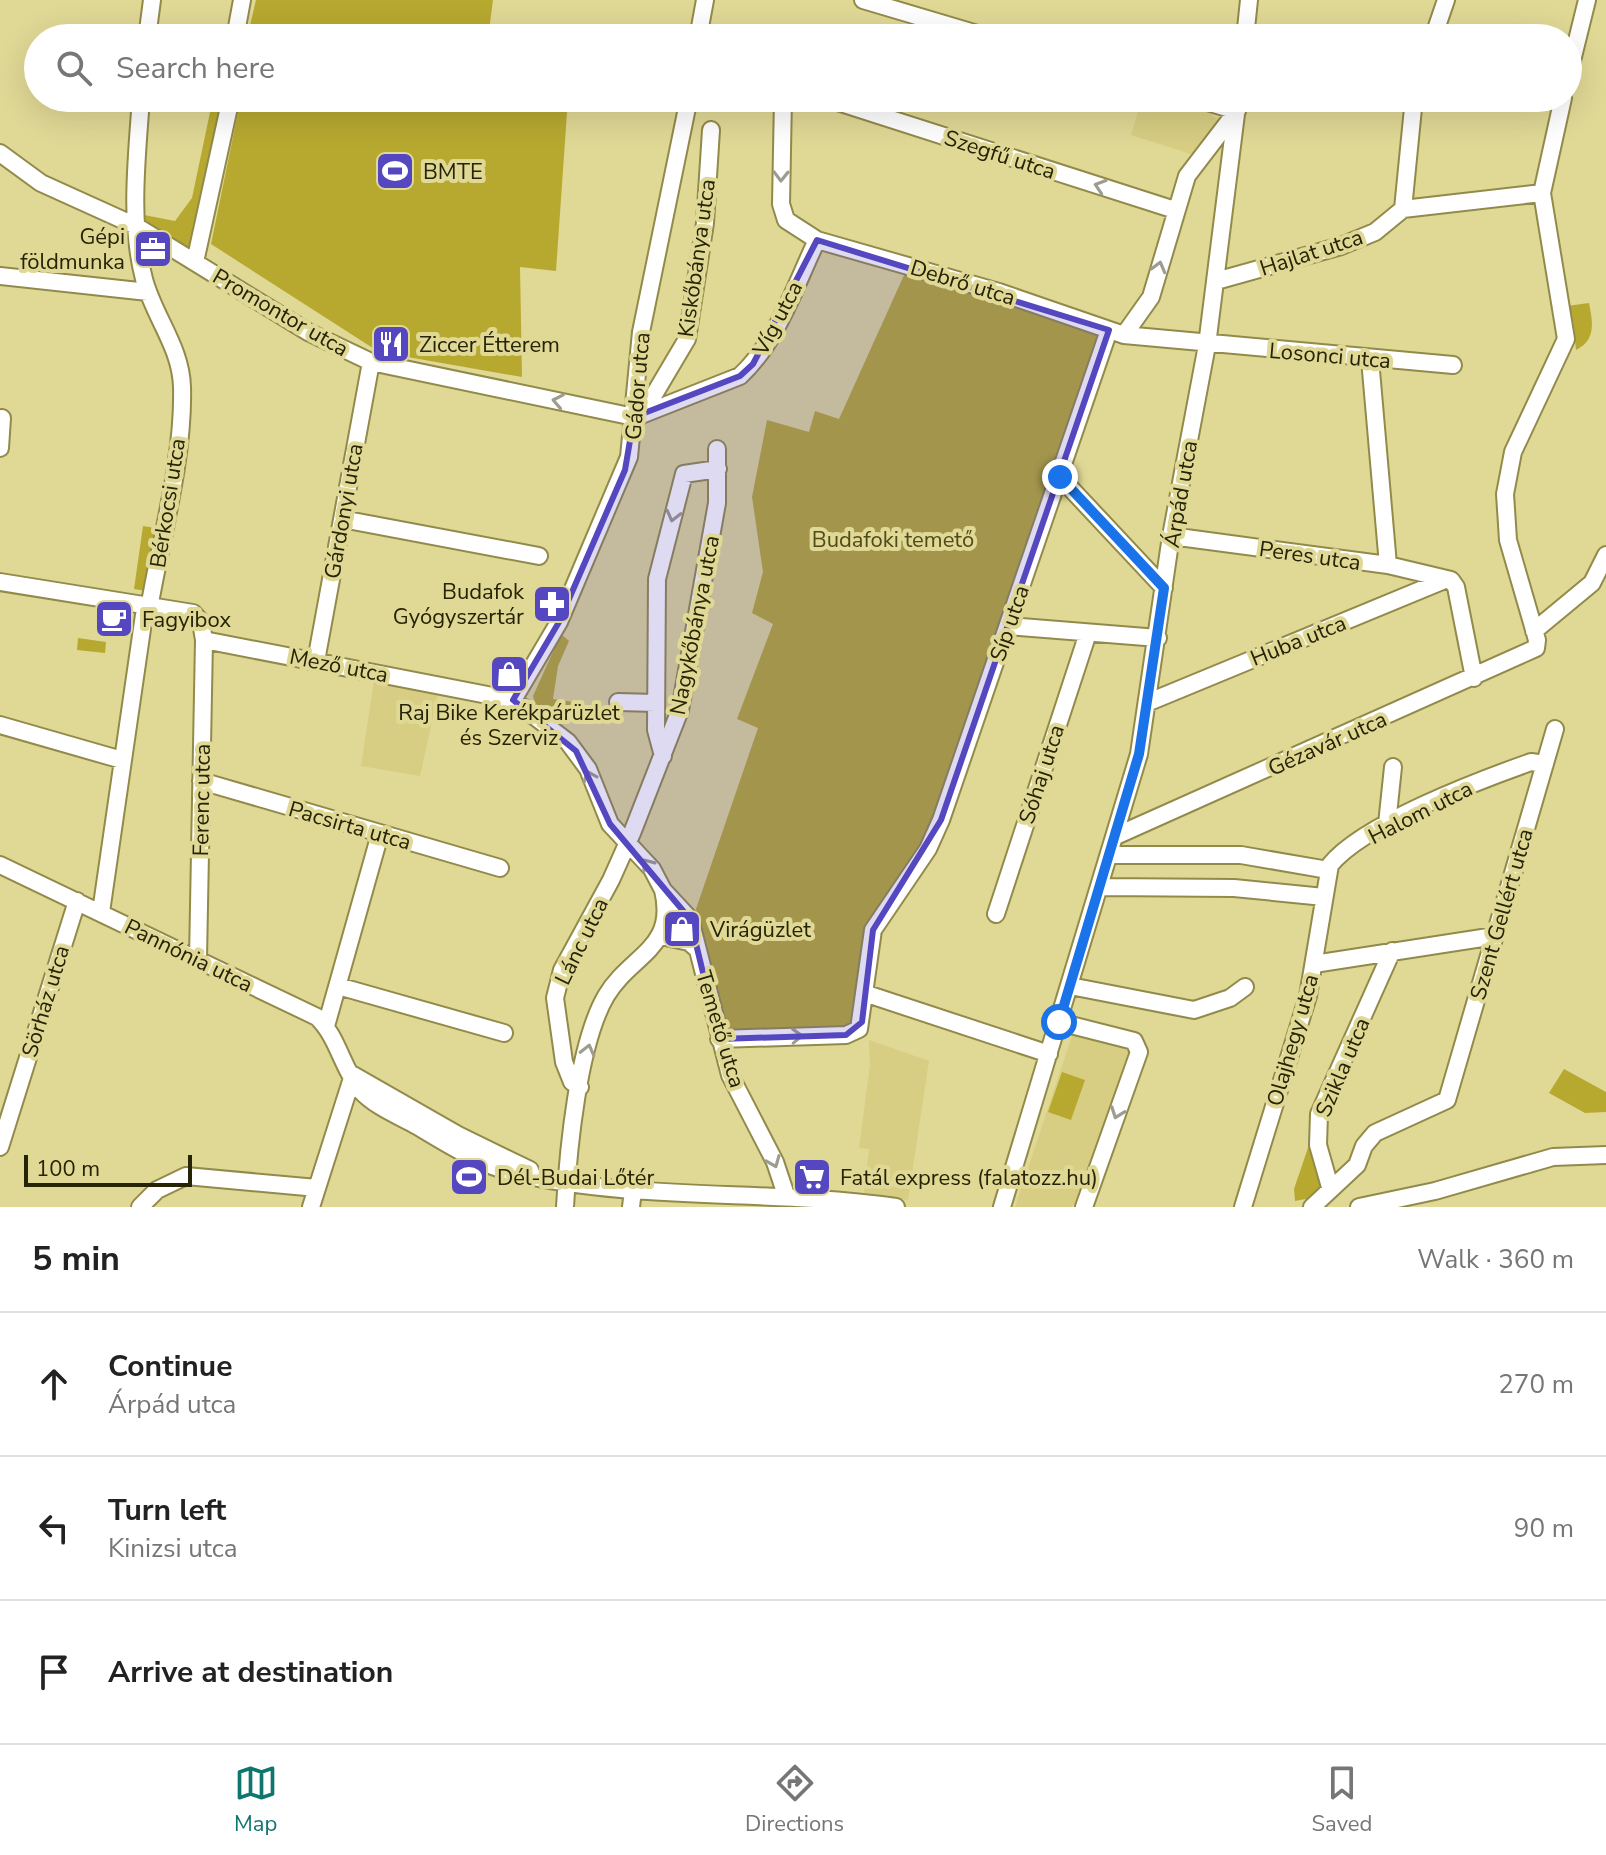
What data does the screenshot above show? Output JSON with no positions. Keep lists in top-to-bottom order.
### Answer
{
  "streets": {
    "street": [
      "Szegfű utca",
      "Hajlat utca",
      "Kiskőbánya utca",
      "Debrő utca",
      "Promontor utca",
      "Víg utca",
      "Losonci utca",
      "Gádor utca",
      "Árpád utca",
      "Bérkocsi utca",
      "Gárdonyi utca",
      "Peres utca",
      "Síp utca",
      "Nagykőbánya utca",
      "Huba utca",
      "Mező utca",
      "Gézavár utca",
      "Sóhaj utca",
      "Ferenc utca",
      "Halom utca",
      "Pacsirta utca",
      "Szent Gellért utca",
      "Lánc utca",
      "Pannónia utca",
      "Sörház utca",
      "Temető utca",
      "Olajhegy utca",
      "Szikla utca"
    ]
  },
  "crossings": [
    ["Szegfű utca", "Síp utca"],
    ["Hajlat utca", "Árpád utca"],
    ["Kiskőbánya utca", "Promontor utca"],
    ["Kiskőbánya utca", "Víg utca"],
    ["Kiskőbánya utca", "Gádor utca"],
    ["Debrő utca", "Víg utca"],
    ["Debrő utca", "Losonci utca"],
    ["Debrő utca", "Árpád utca"],
    ["Debrő utca", "Síp utca"],
    ["Promontor utca", "Víg utca"],
    ["Promontor utca", "Gádor utca"],
    ["Promontor utca", "Bérkocsi utca"],
    ["Promontor utca", "Gárdonyi utca"],
    ["Víg utca", "Gádor utca"],
    ["Losonci utca", "Árpád utca"],
    ["Gádor utca", "Mező utca"],
    ["Árpád utca", "Peres utca"],
    ["Árpád utca", "Huba utca"],
    ["Árpád utca", "Gézavár utca"],
    ["Bérkocsi utca", "Pannónia utca"],
    ["Gárdonyi utca", "Mező utca"],
    ["Peres utca", "Huba utca"],
    ["Síp utca", "Temető utca"],
    ["Nagykőbánya utca", "Mező utca"],
    ["Nagykőbánya utca", "Lánc utca"],
    ["Nagykőbánya utca", "Temető utca"],
    ["Mező utca", "Ferenc utca"],
    ["Mező utca", "Lánc utca"],
    ["Mező utca", "Temető utca"],
    ["Ferenc utca", "Pacsirta utca"],
    ["Ferenc utca", "Pannónia utca"],
    ["Halom utca", "Szent Gellért utca"],
    ["Halom utca", "Olajhegy utca"],
    ["Szent Gellért utca", "Szikla utca"],
    ["Lánc utca", "Temető utca"],
    ["Pannónia utca", "Sörház utca"]
  ],
  "one_way": ["Szegfű utca", "Promontor utca", "Mező utca"],
  "parks": ["Budafoki temető"],
  "places": {
    "sports": ["BMTE", "Dél-Budai Lőtér"],
    "office": ["Gépi földmunka"],
    "restaurant": ["Ziccer Étterem"],
    "pharmacy": ["Budafok Gyógyszertár"],
    "cafe": ["Fagyibox"],
    "shop": ["Raj Bike Kerékpárüzlet és Szerviz", "Virágüzlet"],
    "supermarket": ["Fatál express (falatozz.hu)"]
  },
  "scale_bar": "100 m",
  "page": {
    "search": "Search here",
    "scale": "100 m",
    "heading": ["5 min", "Walk · 360 m"],
    "list": [
      ["Continue", "Árpád utca", "270 m"],
      ["Turn left", "Kinizsi utca", "90 m"],
      "Arrive at destination"
    ],
    "nav": ["Map", "Directions", "Saved"]
  }
}
